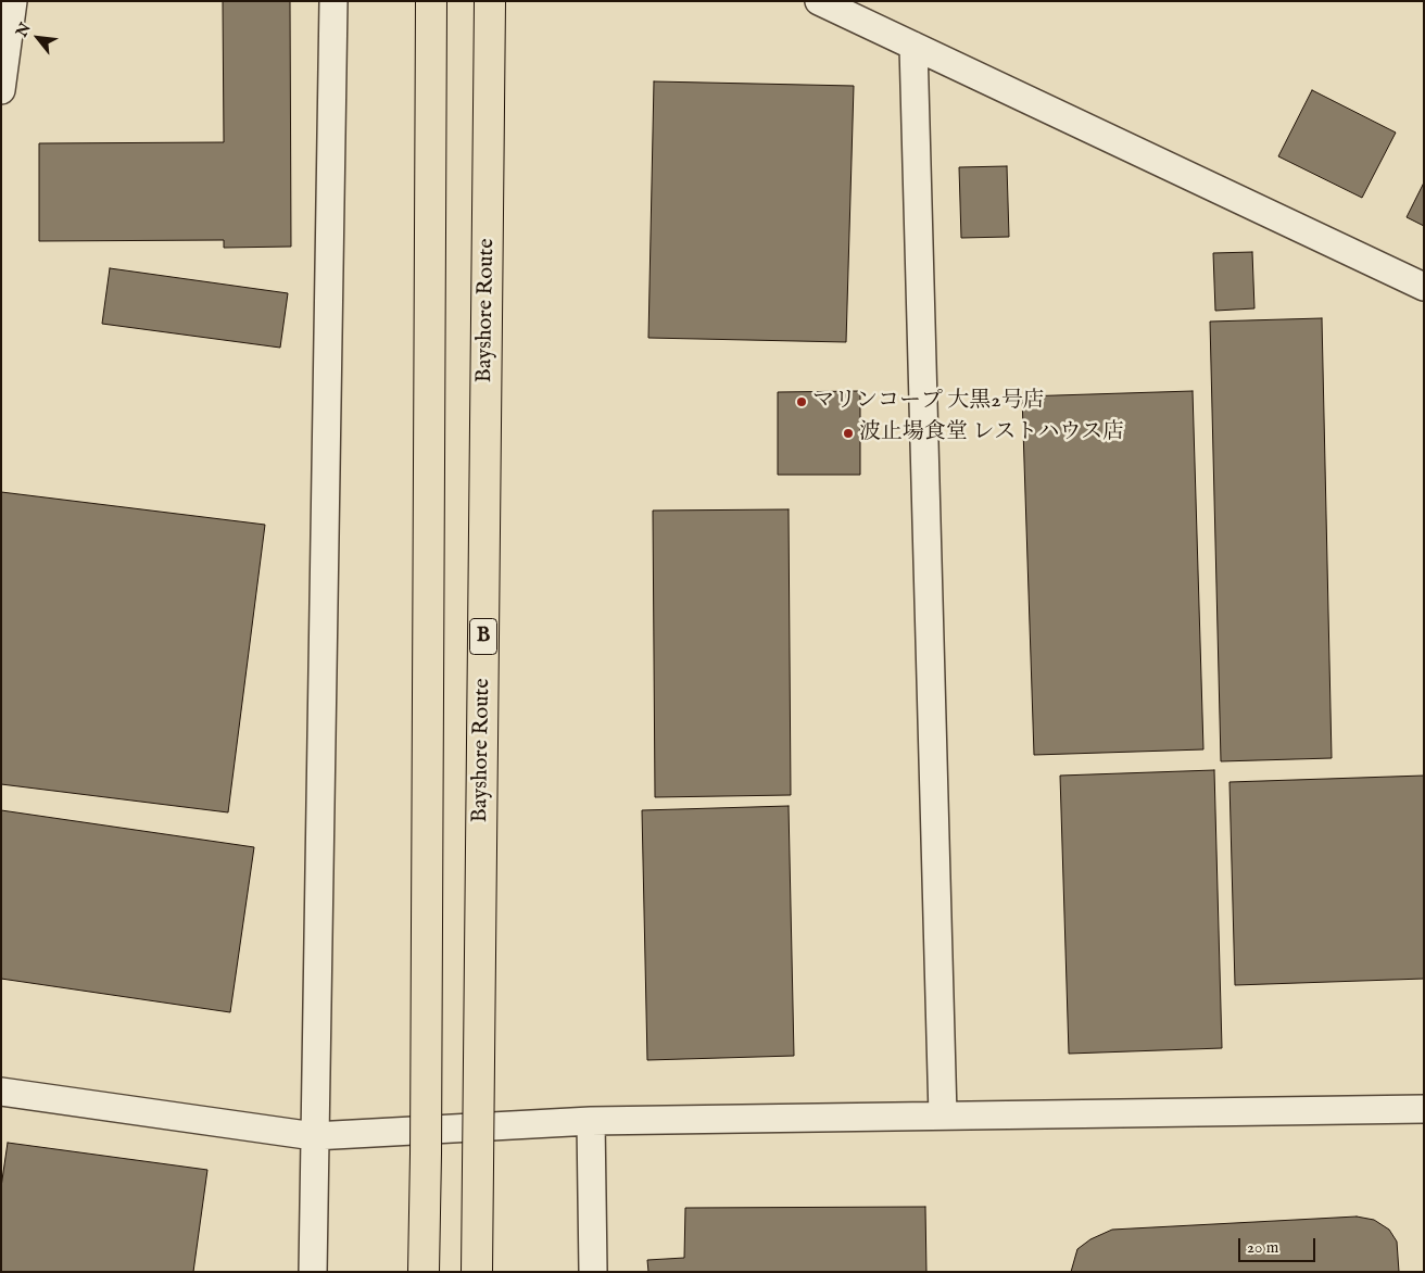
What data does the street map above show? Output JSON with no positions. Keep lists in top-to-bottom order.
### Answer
{
  "streets": {
    "highway": ["Bayshore Route", "B"]
  },
  "places": ["マリンコープ 大黒2号店", "波止場食堂 レストハウス店"],
  "scale_bar": "20 m",
  "north": "top left"
}
